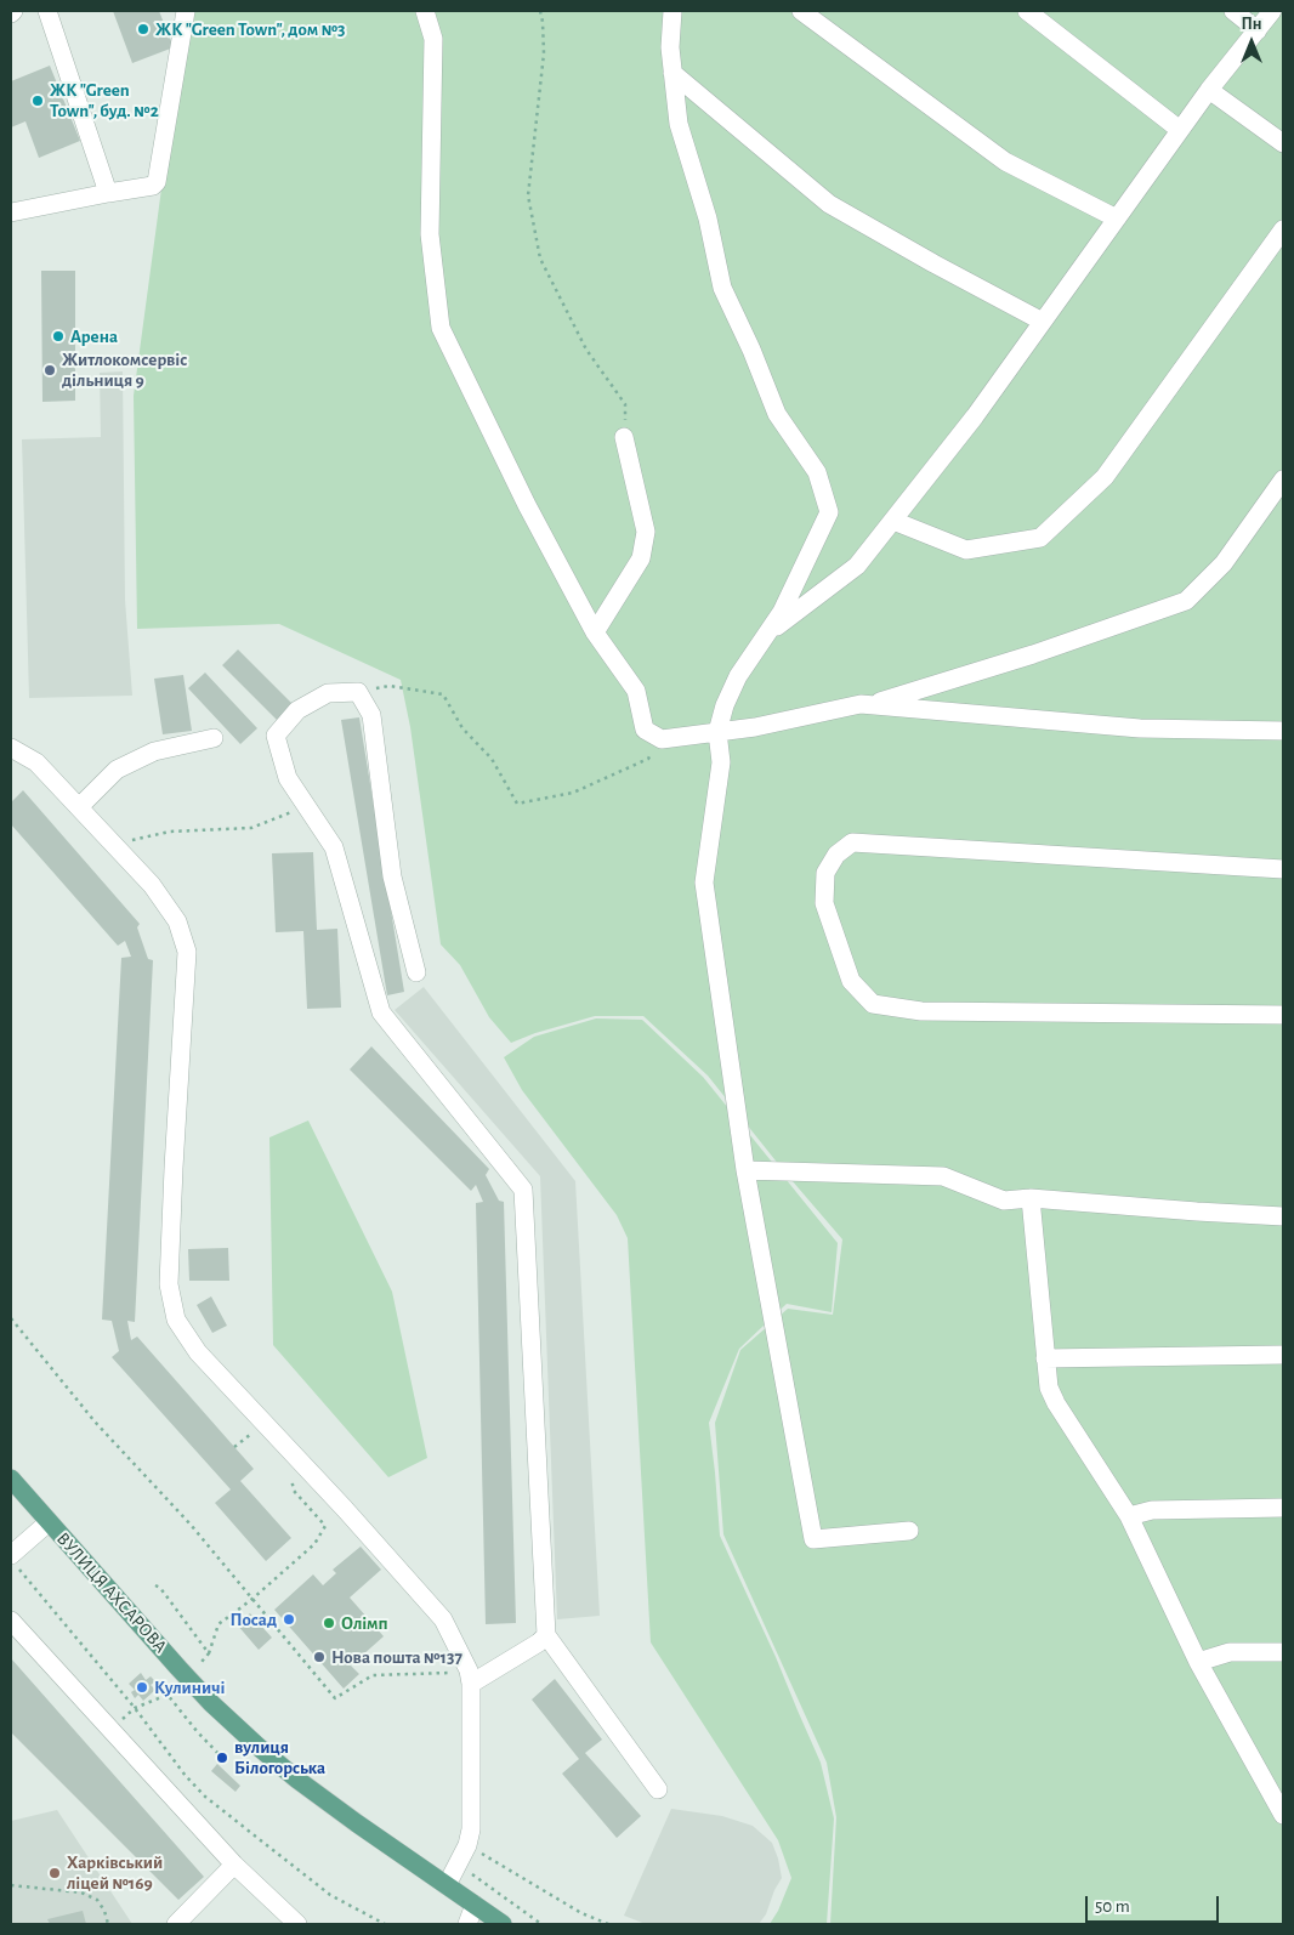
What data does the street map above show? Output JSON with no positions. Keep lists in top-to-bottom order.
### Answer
{
  "streets": {
    "main road": ["ВУЛИЦЯ АХСАРОВА"]
  },
  "places": [
    "ЖК \"Green Town\", дом №3",
    "ЖК \"Green Town\", буд. №2",
    "Арена",
    "Житлокомсервіс дільниця 9",
    "Посад",
    "Олімп",
    "Нова пошта №137",
    "Кулиничі",
    "вулиця Білогорська",
    "Харківський ліцей №169"
  ],
  "scale_bar": "50 m",
  "north": "top"
}
